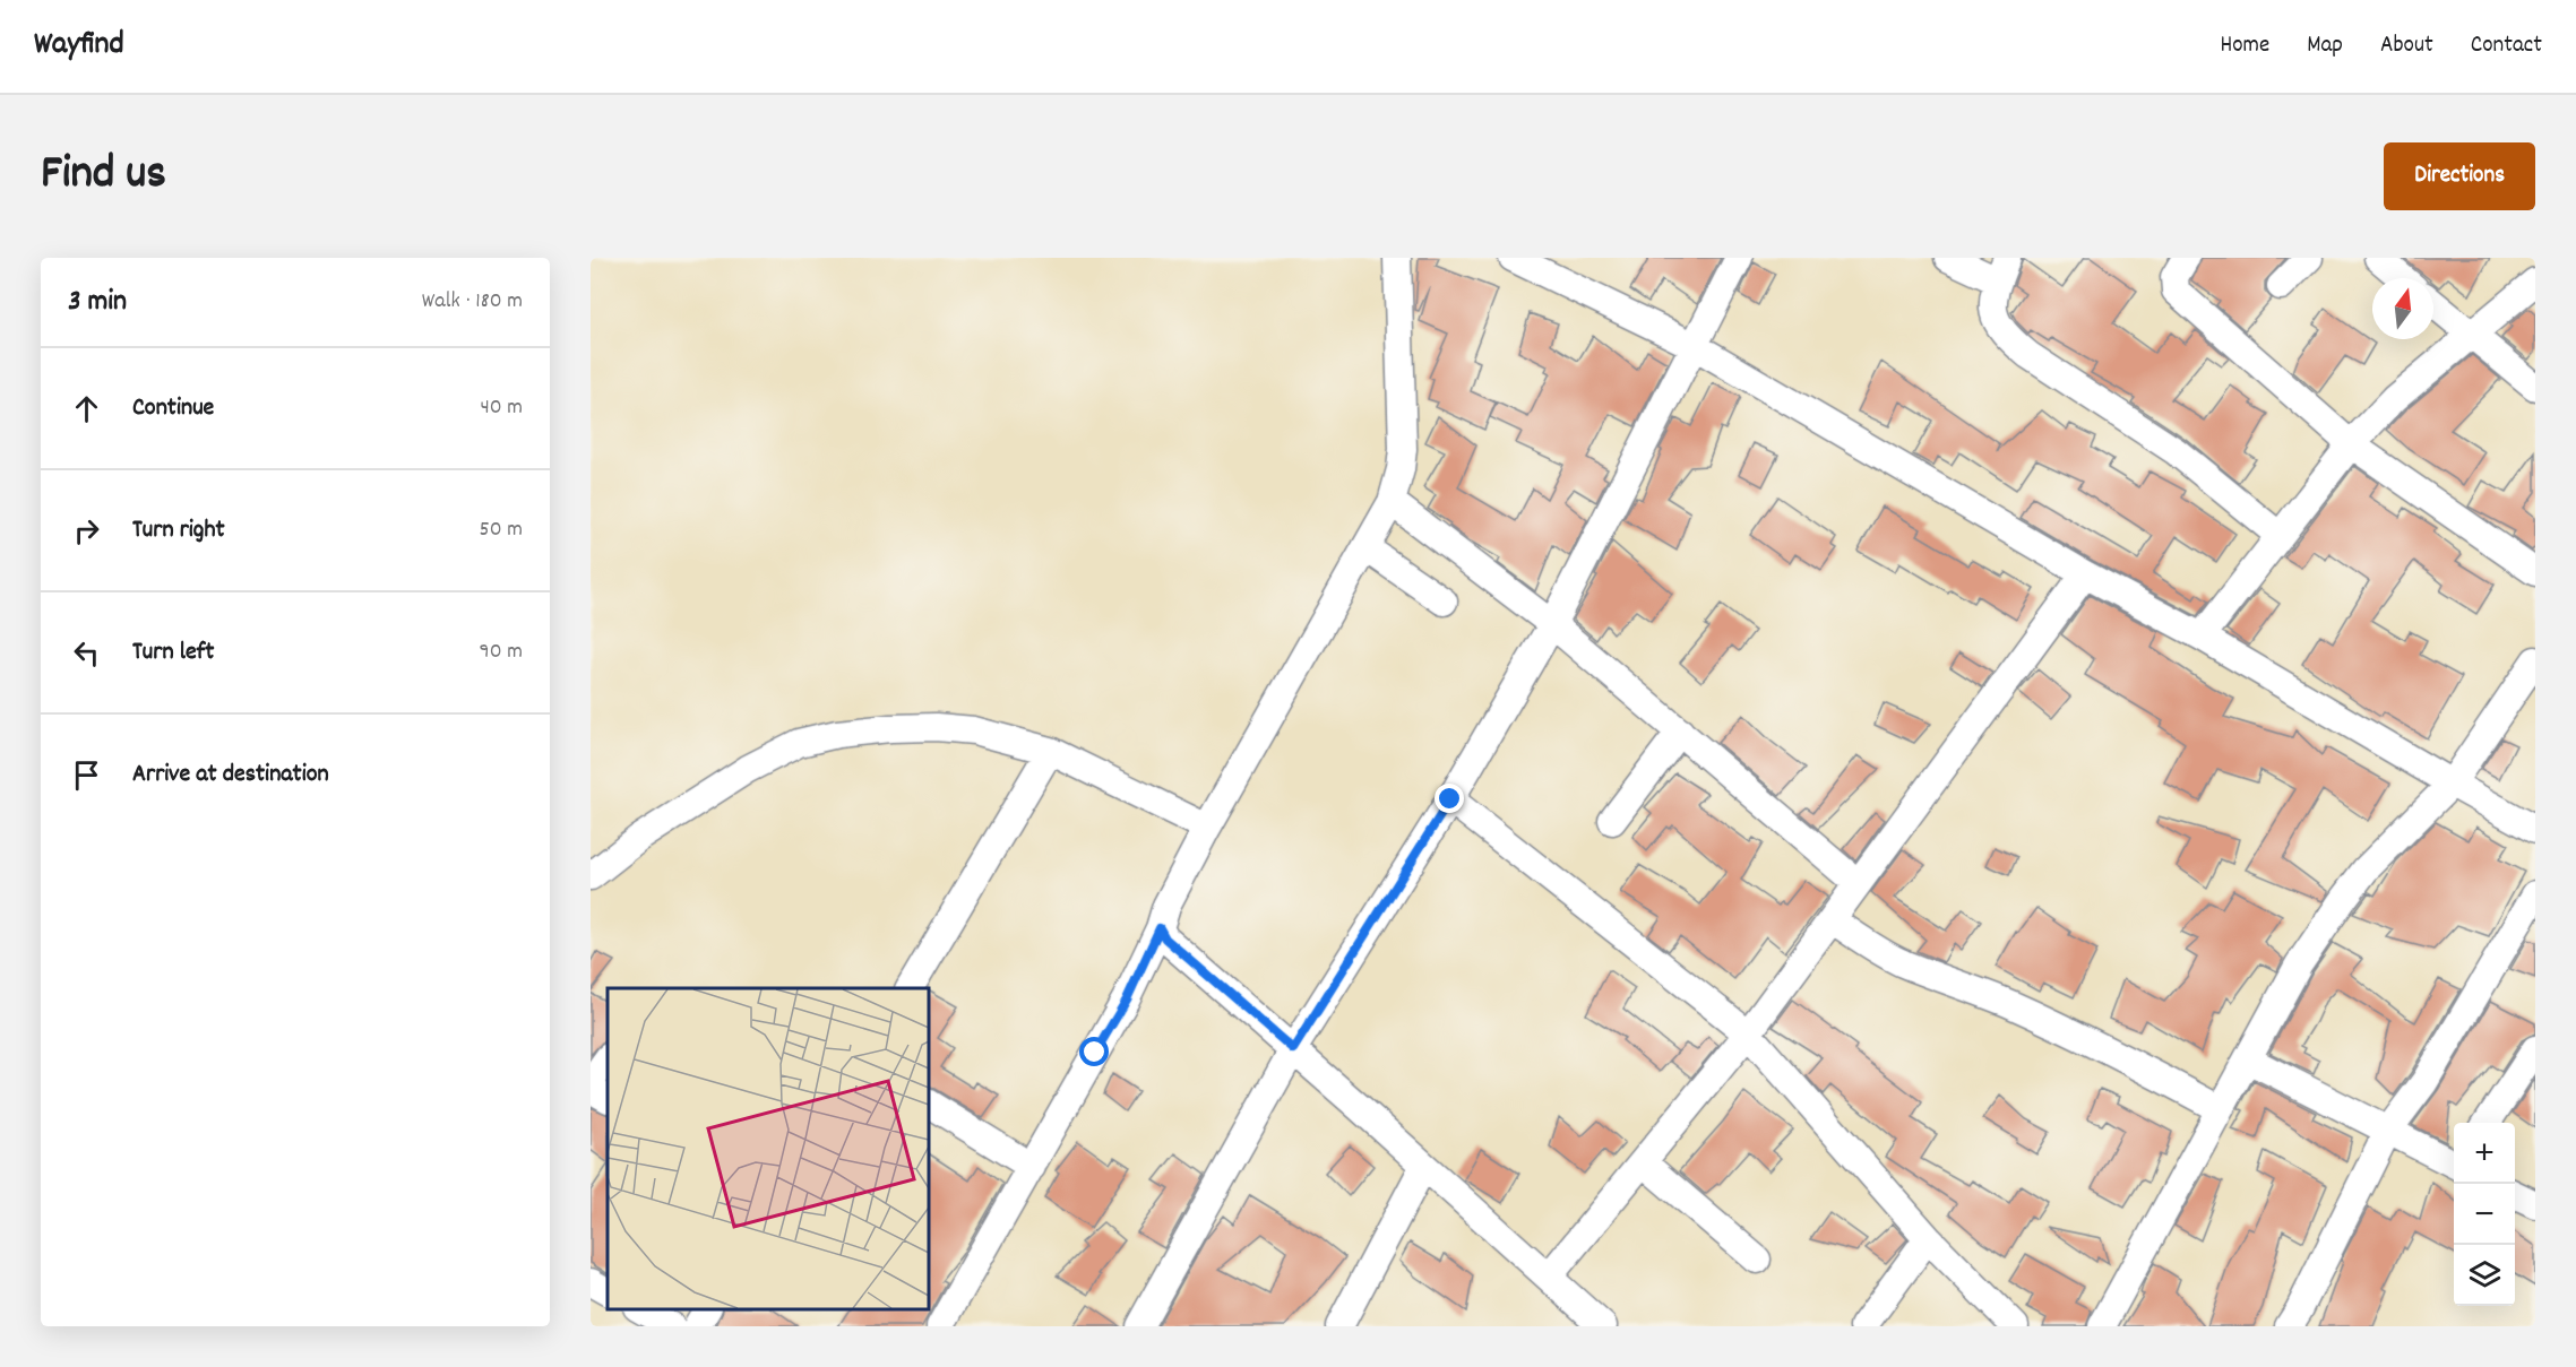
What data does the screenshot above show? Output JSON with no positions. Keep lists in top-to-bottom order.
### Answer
{
  "north": "top",
  "page": {
    "header": "Wayfind",
    "nav": [
      "Home",
      "Map",
      "About",
      "Contact"
    ],
    "title": "Find us",
    "buttons": "Directions",
    "heading": ["3 min", "Walk · 180 m"],
    "list": [
      ["Continue", "40 m"],
      ["Turn right", "50 m"],
      ["Turn left", "90 m"],
      "Arrive at destination"
    ],
    "map_buttons": ["+", "−"]
  }
}
